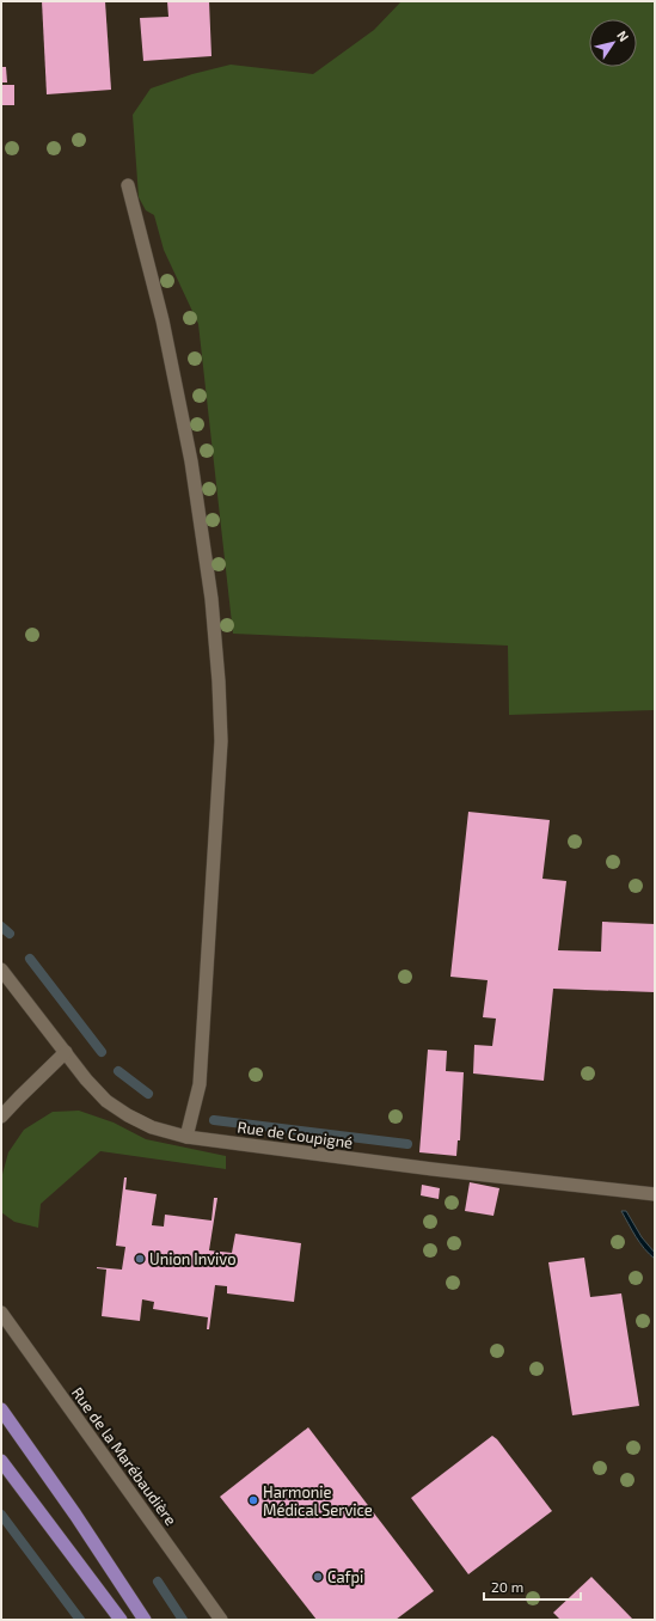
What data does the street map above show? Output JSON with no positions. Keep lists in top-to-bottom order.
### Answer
{
  "streets": {
    "street": ["Rue de Coupigné", "Rue de la Marébaudière"]
  },
  "places": ["Union Invivo", "Harmonie Médical Service", "Cafpi"],
  "scale_bar": "20 m",
  "north": "top right"
}
